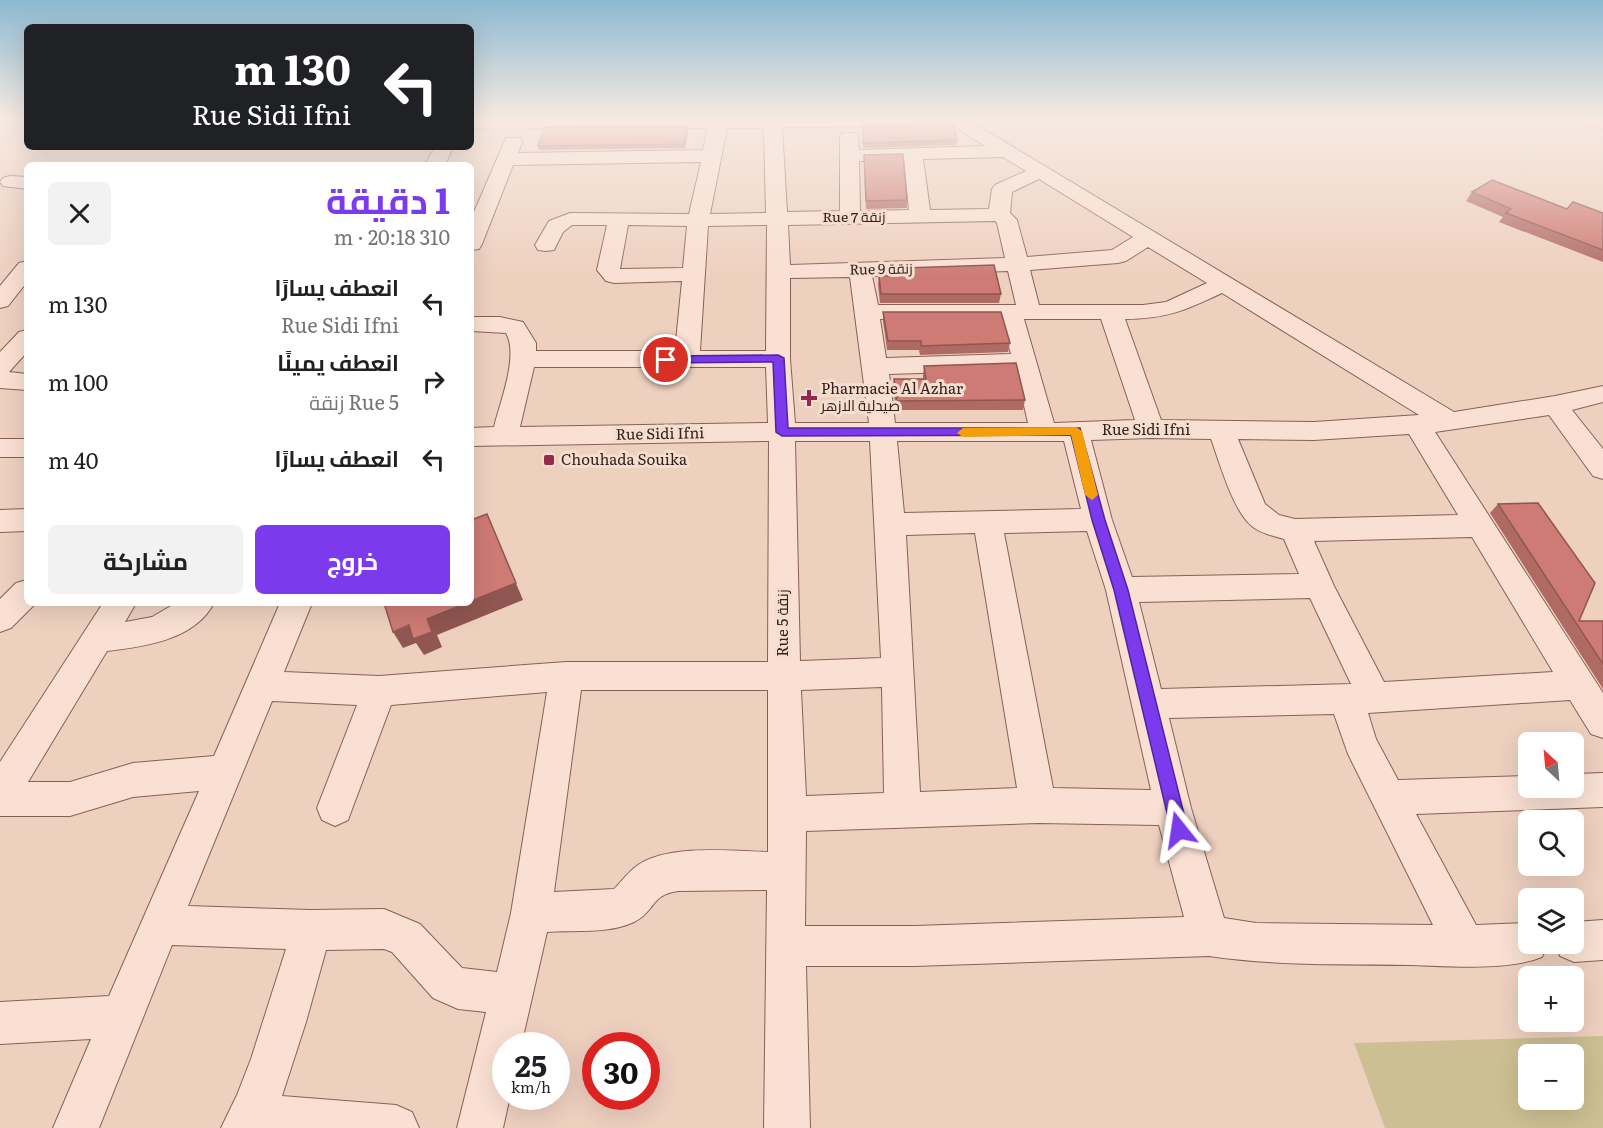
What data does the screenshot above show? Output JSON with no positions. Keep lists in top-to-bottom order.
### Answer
{
  "streets": {
    "street": [
      "Rue 7 زنقة",
      "Rue 9 زنقة",
      "Rue Sidi Ifni",
      "Rue 5 زنقة"
    ]
  },
  "crossings": [
    ["Rue 7 زنقة", "Rue 9 زنقة"],
    ["Rue 7 زنقة", "Rue 5 زنقة"],
    ["Rue 9 زنقة", "Rue 5 زنقة"],
    ["Rue Sidi Ifni", "Rue 5 زنقة"]
  ],
  "places": {
    "health": ["Pharmacie Al Azhar صيدلية الازهر"],
    "transit": ["Chouhada Souika"]
  },
  "north": "top left",
  "page": {
    "turn": ["130 m", "Rue Sidi Ifni"],
    "heading": ["1 دقيقة", "310 m · 20:18"],
    "list": [
      {
        "name": "انعطف يسارًا",
        "note": "Rue Sidi Ifni",
        "value": "130 m"
      },
      {
        "name": "انعطف يمينًا",
        "note": "Rue 5 زنقة",
        "value": "100 m"
      },
      {
        "name": "انعطف يسارًا",
        "value": "40 m"
      }
    ],
    "buttons": ["خروج", "مشاركة"],
    "map_buttons": ["+", "−"],
    "speed": "25 km/h",
    "limit": "30"
  }
}
